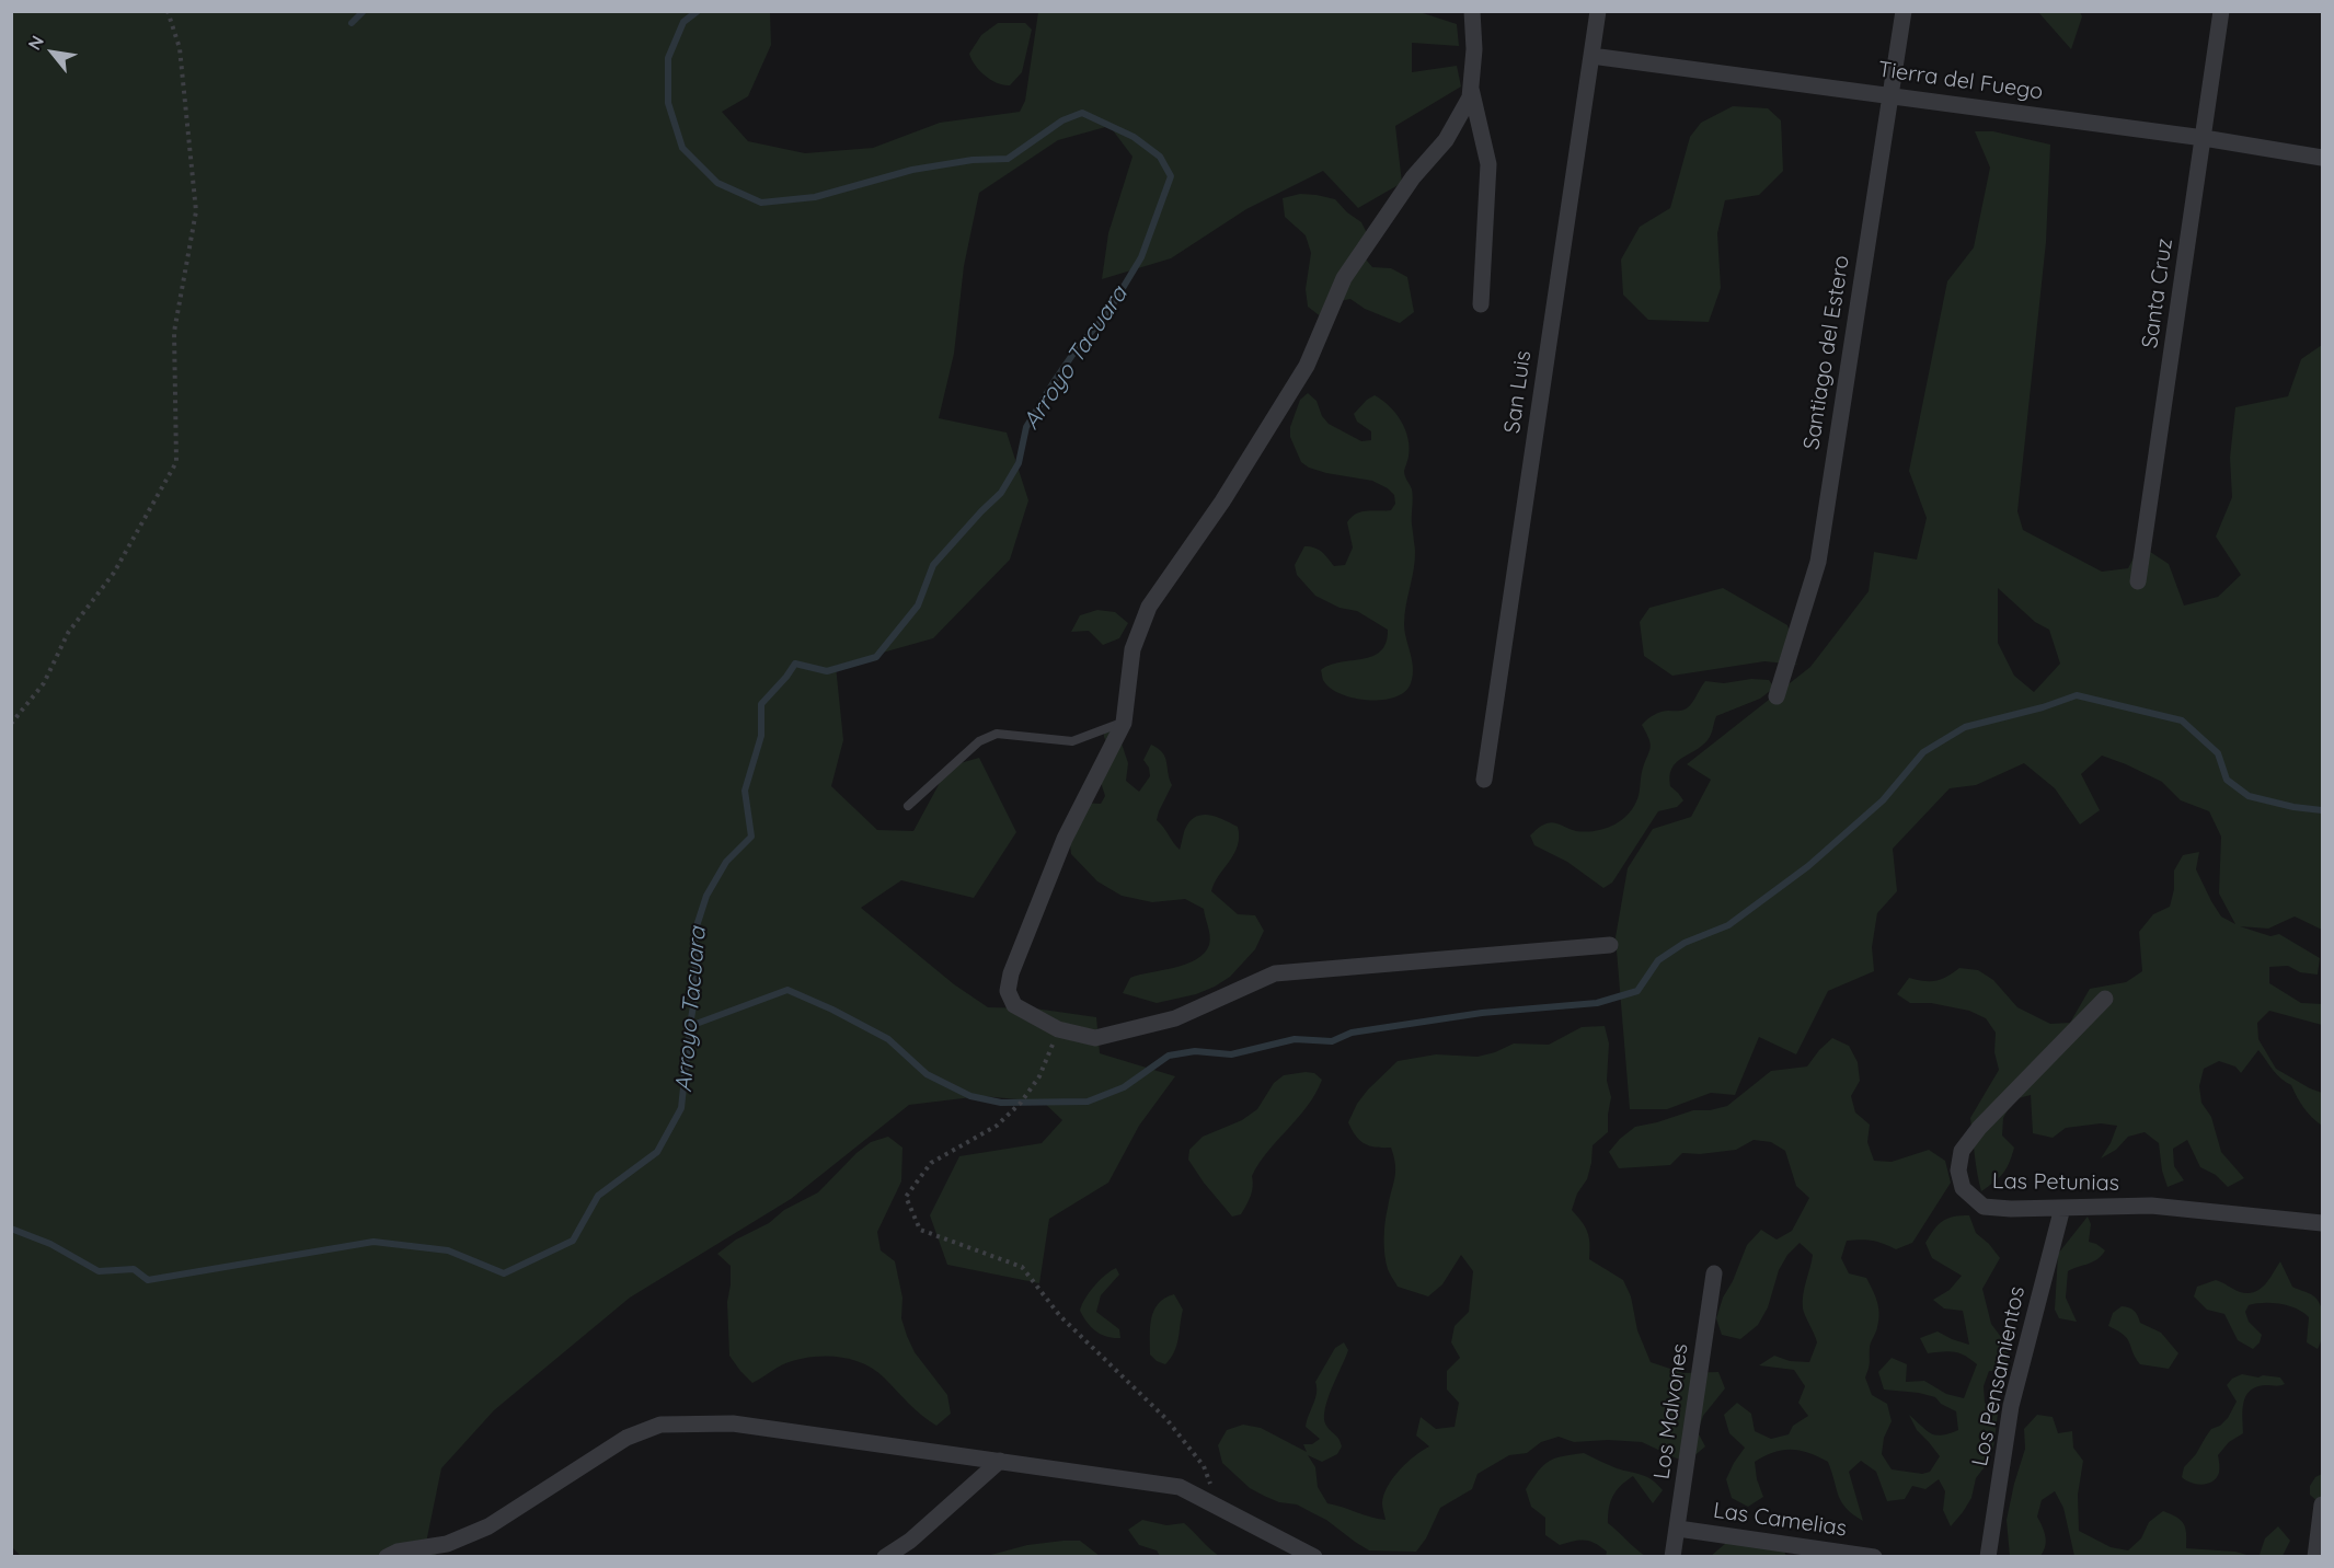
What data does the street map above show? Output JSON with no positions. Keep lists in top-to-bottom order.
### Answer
{
  "streets": {
    "street": [
      "Tierra del Fuego",
      "Santa Cruz",
      "Santiago del Estero",
      "San Luis",
      "Las Petunias",
      "Los Pensamientos",
      "Los Malvones",
      "Las Camelias"
    ]
  },
  "crossings": [
    ["Tierra del Fuego", "Santa Cruz"],
    ["Tierra del Fuego", "Santiago del Estero"],
    ["Tierra del Fuego", "San Luis"],
    ["Las Petunias", "Los Pensamientos"],
    ["Los Malvones", "Las Camelias"]
  ],
  "water": ["Arroyo Tacuara"],
  "north": "top left"
}
